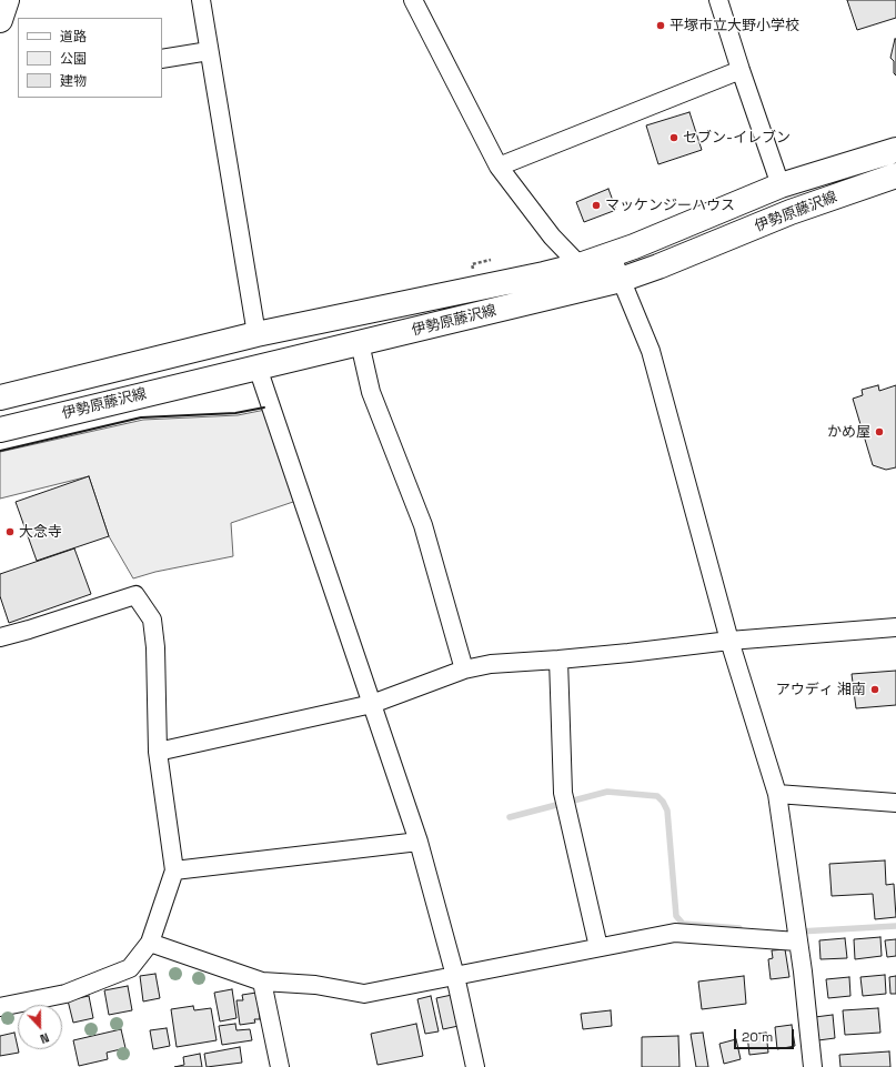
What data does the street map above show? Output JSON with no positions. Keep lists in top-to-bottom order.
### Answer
{
  "streets": {
    "main road": ["伊勢原藤沢線"]
  },
  "places": [
    "平塚市立大野小学校",
    "セブン-イレブン",
    "マッケンジーハウス",
    "かめ屋",
    "大念寺",
    "アウディ 湘南"
  ],
  "legend": ["道路", "公園", "建物"],
  "scale_bar": "20 m",
  "north": "bottom"
}
